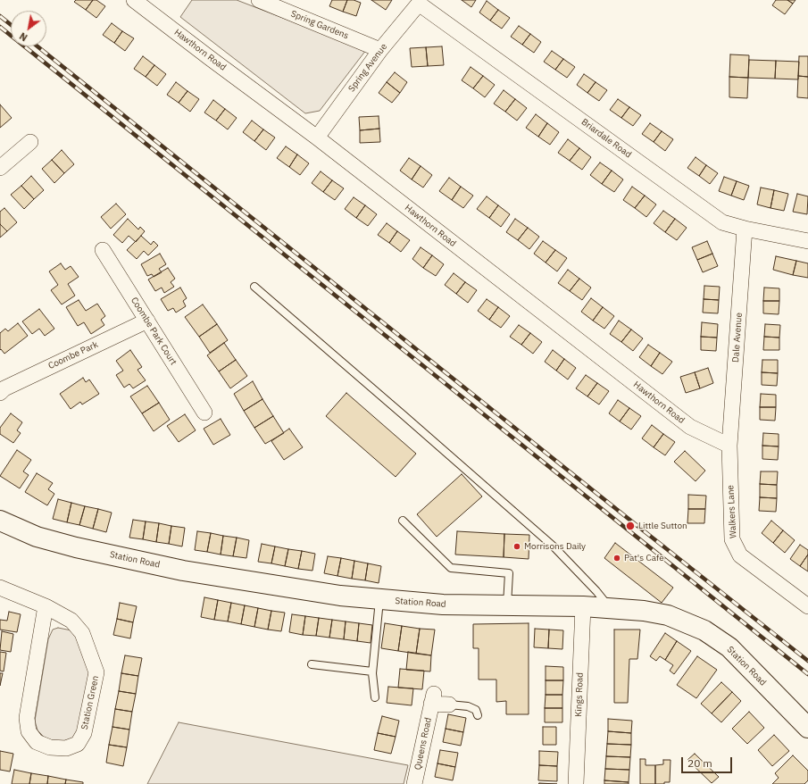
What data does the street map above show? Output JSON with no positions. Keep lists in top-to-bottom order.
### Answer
{
  "streets": {
    "main road": ["Station Road"],
    "street": [
      "Spring Gardens",
      "Hawthorn Road",
      "Spring Avenue",
      "Briardale Road",
      "Coombe Park Court",
      "Dale Avenue",
      "Coombe Park",
      "Walkers Lane",
      "Kings Road",
      "Station Green",
      "Queens Road"
    ]
  },
  "crossings": [
    ["Spring Gardens", "Spring Avenue"],
    ["Hawthorn Road", "Spring Avenue"],
    ["Hawthorn Road", "Dale Avenue"],
    ["Hawthorn Road", "Walkers Lane"],
    ["Spring Avenue", "Briardale Road"],
    ["Briardale Road", "Dale Avenue"],
    ["Coombe Park Court", "Coombe Park"],
    ["Dale Avenue", "Walkers Lane"],
    ["Station Road", "Kings Road"]
  ],
  "places": ["Little Sutton", "Morrisons Daily", "Pat's Cafe"],
  "scale_bar": "20 m",
  "north": "bottom left"
}
